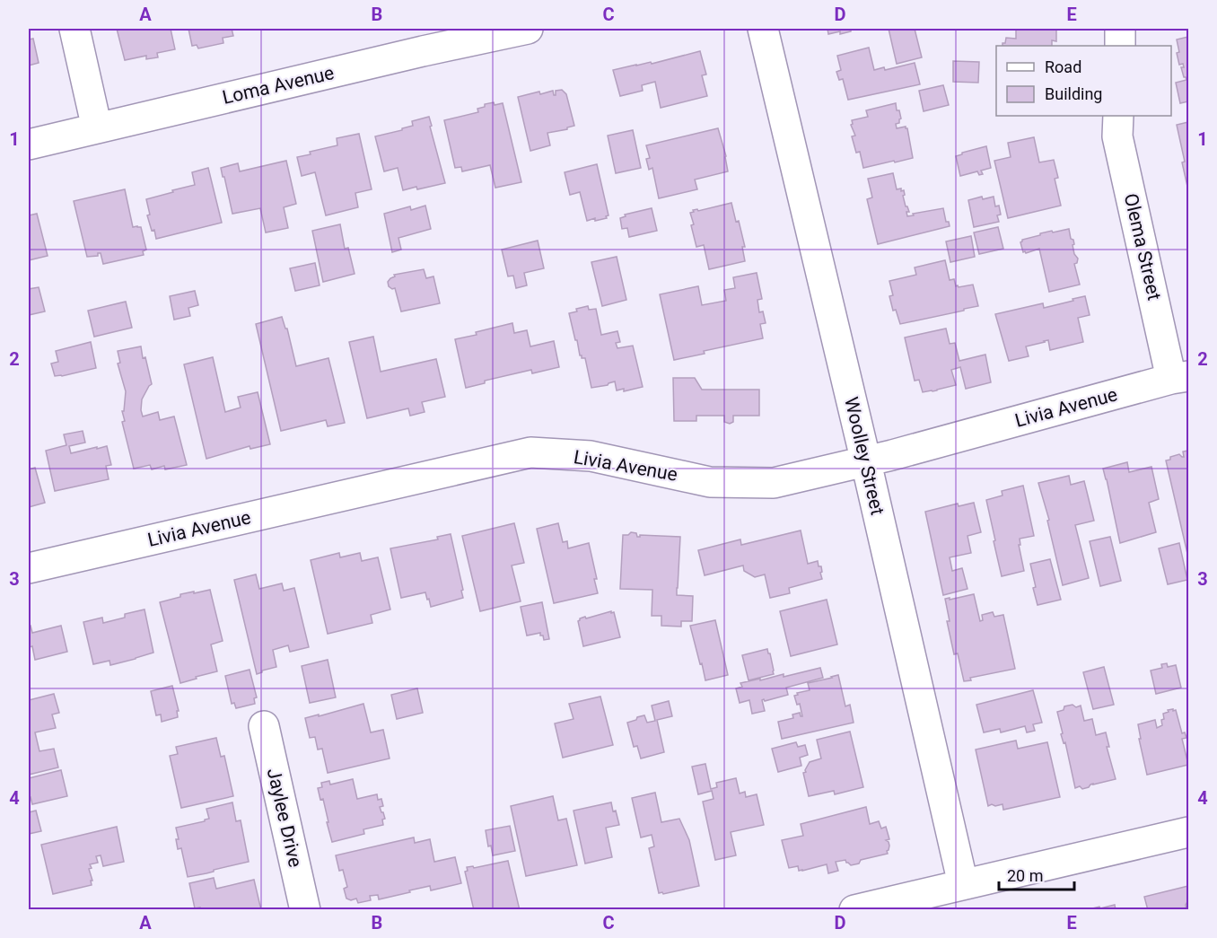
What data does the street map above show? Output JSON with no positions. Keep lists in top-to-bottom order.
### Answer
{
  "streets": {
    "street": [
      "Loma Avenue",
      "Olema Street",
      "Livia Avenue",
      "Woolley Street",
      "Jaylee Drive"
    ]
  },
  "crossings": [
    ["Olema Street", "Livia Avenue"],
    ["Livia Avenue", "Woolley Street"]
  ],
  "legend": ["Road", "Building"],
  "scale_bar": "20 m",
  "grid": {
    "columns": [
      "A",
      "B",
      "C",
      "D",
      "E"
    ],
    "rows": [
      "1",
      "2",
      "3",
      "4"
    ]
  }
}
